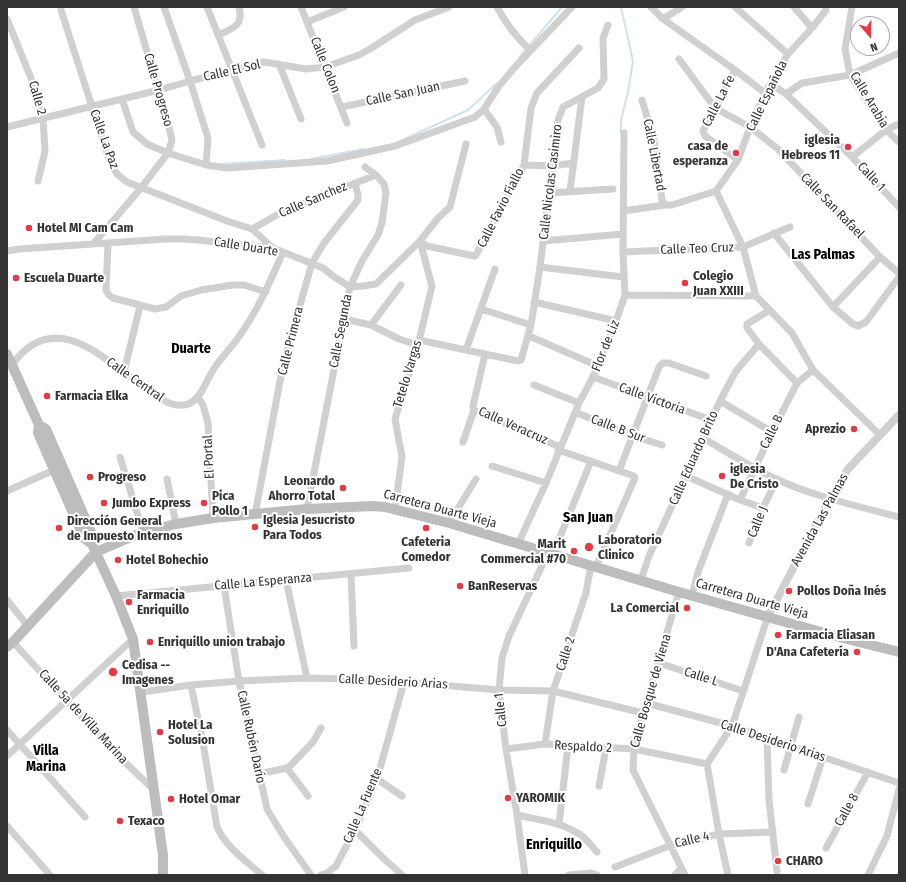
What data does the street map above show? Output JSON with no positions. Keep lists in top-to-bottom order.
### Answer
{
  "streets": {
    "main road": ["Carretera Duarte Vieja"],
    "street": [
      "Calle Colon",
      "Calle El Sol",
      "Calle Progreso",
      "Calle San Juan",
      "Calle Española",
      "Calle 2",
      "Calle Arabia",
      "Calle La Fe",
      "Calle La Paz",
      "Calle Libertad",
      "Calle 1",
      "Calle Nicolas Casimiro",
      "Calle Sanchez",
      "Calle San Rafael",
      "Calle Favio Fiallo",
      "Calle Duarte",
      "Calle Teo Cruz",
      "Calle Segunda",
      "Calle Primera",
      "Flor de Liz",
      "Tetelo Vargas",
      "Calle Central",
      "Calle Victoria",
      "Calle Veracruz",
      "Calle B Sur",
      "Calle B",
      "El Portal",
      "Calle Eduardo Brito",
      "Avenida Las Palmas",
      "Calle J",
      "Calle La Esperanza",
      "Calle L",
      "Calle Desiderio Arias",
      "Calle Bosque de Viena",
      "Calle 5a de Villa Marina",
      "Calle Rubén Darío",
      "Respaldo 2",
      "Calle La Fuente",
      "Calle 8",
      "Calle 4"
    ]
  },
  "crossings": [
    ["Calle Colon", "Calle El Sol"],
    ["Calle Colon", "Calle San Juan"],
    ["Calle El Sol", "Calle Progreso"],
    ["Calle El Sol", "Calle 2"],
    ["Calle El Sol", "Calle La Paz"],
    ["Calle Española", "Calle La Fe"],
    ["Calle Española", "Calle Libertad"],
    ["Calle Española", "Calle 1"],
    ["Calle Española", "Calle San Rafael"],
    ["Calle 2", "Calle Veracruz"],
    ["Calle 2", "Carretera Duarte Vieja"],
    ["Calle 2", "Calle Desiderio Arias"],
    ["Calle 2", "Respaldo 2"],
    ["Calle La Fe", "Calle San Rafael"],
    ["Calle La Paz", "Calle Sanchez"],
    ["Calle 1", "Calle Veracruz"],
    ["Calle 1", "Carretera Duarte Vieja"],
    ["Calle 1", "Calle Desiderio Arias"],
    ["Calle 1", "Respaldo 2"],
    ["Calle Nicolas Casimiro", "Calle Veracruz"],
    ["Calle Sanchez", "Calle Segunda"],
    ["Calle Sanchez", "Calle Primera"],
    ["Calle Favio Fiallo", "Tetelo Vargas"],
    ["Calle Duarte", "Calle Segunda"],
    ["Calle Duarte", "Calle Primera"],
    ["Calle Teo Cruz", "Flor de Liz"],
    ["Calle Segunda", "Carretera Duarte Vieja"],
    ["Calle Primera", "Carretera Duarte Vieja"],
    ["Flor de Liz", "Calle Victoria"],
    ["Flor de Liz", "Calle Veracruz"],
    ["Flor de Liz", "Calle B Sur"],
    ["Flor de Liz", "Carretera Duarte Vieja"],
    ["Tetelo Vargas", "Carretera Duarte Vieja"],
    ["Calle Central", "El Portal"],
    ["Calle Victoria", "Calle Eduardo Brito"],
    ["El Portal", "Carretera Duarte Vieja"],
    ["Calle Eduardo Brito", "Carretera Duarte Vieja"],
    ["Carretera Duarte Vieja", "Avenida Las Palmas"],
    ["Carretera Duarte Vieja", "Calle Bosque de Viena"],
    ["Carretera Duarte Vieja", "Calle 5a de Villa Marina"],
    ["Calle La Esperanza", "Calle Rubén Darío"],
    ["Calle L", "Calle Bosque de Viena"],
    ["Calle Desiderio Arias", "Calle Bosque de Viena"],
    ["Calle Desiderio Arias", "Calle Rubén Darío"],
    ["Calle Desiderio Arias", "Calle La Fuente"],
    ["Calle Desiderio Arias", "Calle 8"],
    ["Calle Bosque de Viena", "Respaldo 2"],
    ["Calle Bosque de Viena", "Calle 4"]
  ],
  "districts": [
    "Las Palmas",
    "Duarte",
    "San Juan",
    "Villa Marina",
    "Enriquillo"
  ],
  "places": [
    "iglesia Hebreos 11",
    "casa de esperanza",
    "Hotel MI Cam Cam",
    "Escuela Duarte",
    "Colegio Juan XXIII",
    "Farmacia Elka",
    "Aprezio",
    "iglesia De Cristo",
    "Progreso",
    "Leonardo Ahorro Total",
    "Jumbo Express",
    "Pica Pollo 1",
    "Iglesia Jesucristo Para Todos",
    "Dirección General de Impuesto Internos",
    "Cafeteria Comedor",
    "Laboratorio Clinico",
    "Marit Commercial #70",
    "Hotel Bohechio",
    "BanReservas",
    "Pollos Doña Inés",
    "Farmacia Enriquillo",
    "La Comercial",
    "Farmacia Eliasan",
    "Enriquillo union trabajo",
    "D'Ana Cafetería",
    "Cedisa -- Imagenes",
    "Hotel La Solusion",
    "YAROMIK",
    "Hotel Omar",
    "Texaco",
    "CHARO"
  ],
  "north": "bottom"
}
